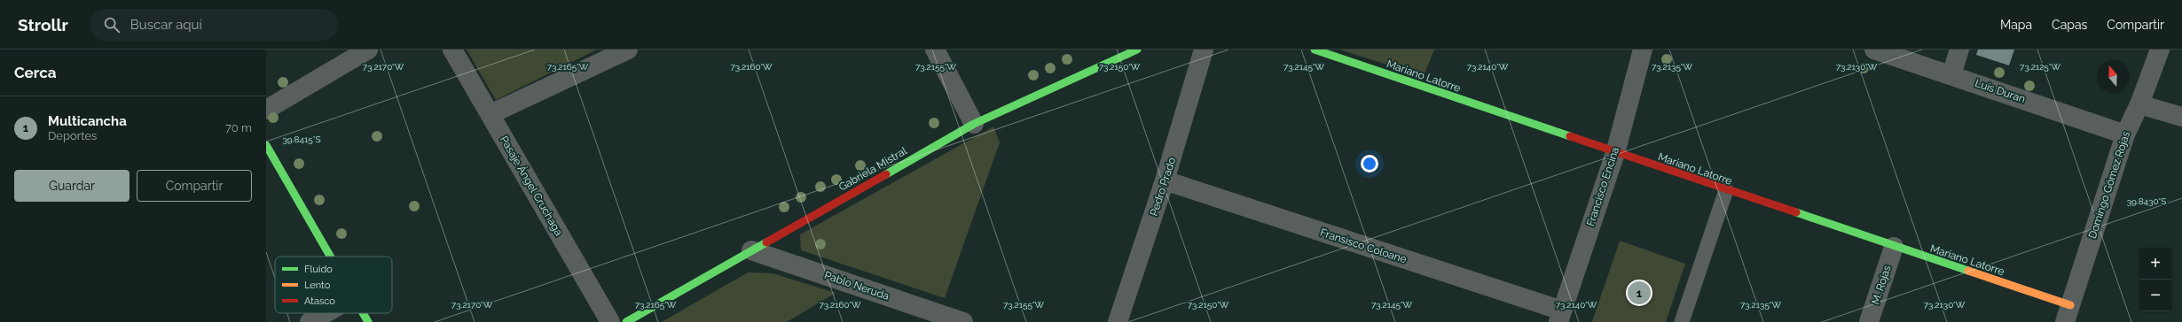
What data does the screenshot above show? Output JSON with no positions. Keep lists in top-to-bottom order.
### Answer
{
  "streets": {
    "street": [
      "Mariano Latorre",
      "Luis Duran",
      "Gabriela Mistral",
      "Domingo Gómez Rojas",
      "Pasaje Ángel Cruchaga",
      "Pedro Prado",
      "Francisco Encina",
      "Fransisco Coloane",
      "M. Rojas",
      "Pablo Neruda"
    ]
  },
  "crossings": [
    ["Mariano Latorre", "Domingo Gómez Rojas"],
    ["Mariano Latorre", "Francisco Encina"],
    ["Mariano Latorre", "M. Rojas"],
    ["Luis Duran", "Domingo Gómez Rojas"],
    ["Gabriela Mistral", "Pablo Neruda"],
    ["Pedro Prado", "Fransisco Coloane"],
    ["Francisco Encina", "Fransisco Coloane"]
  ],
  "legend": ["Fluido", "Lento", "Atasco"],
  "north": "top",
  "page": {
    "header": "Strollr",
    "search": "Buscar aquí",
    "nav": ["Mapa", "Capas", "Compartir"],
    "heading": "Cerca",
    "list": [
      {
        "mark": "1",
        "name": "Multicancha",
        "note": "Deportes",
        "value": "70 m"
      }
    ],
    "buttons": ["Guardar", "Compartir"],
    "map_buttons": ["+", "−"],
    "pins": "1"
  },
  "coordinates": [
    "73.2165°W",
    "73.2160°W",
    "73.2150°W",
    "73.2140°W",
    "73.2135°W",
    "73.2130°W",
    "73.2125°W",
    "73.2170°W",
    "73.2155°W",
    "73.2145°W",
    "39.8415°S",
    "39.8430°S"
  ]
}
